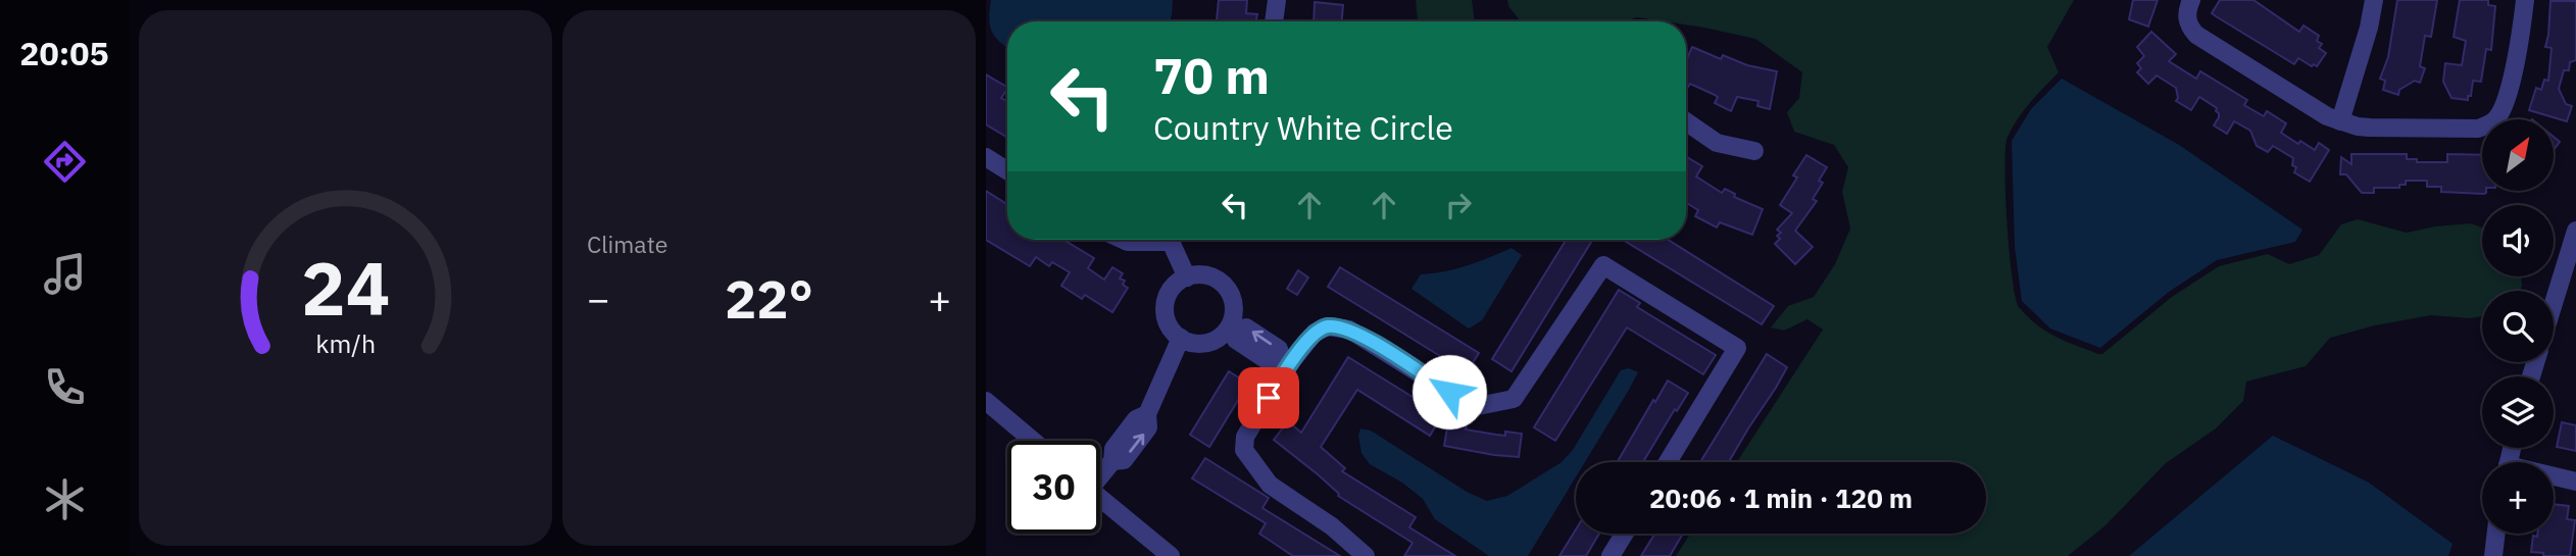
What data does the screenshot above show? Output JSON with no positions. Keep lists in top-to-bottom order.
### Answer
{
  "north": "top right",
  "page": {
    "tabs": "20:05",
    "tile": "Climate",
    "turn": ["70 m", "Country White Circle"],
    "map_buttons": "+",
    "heat": ["−", "22°", "+"],
    "limit": "30",
    "trip": "20:06 · 1 min · 120 m",
    "gauge": ["24", "km/h"]
  }
}
